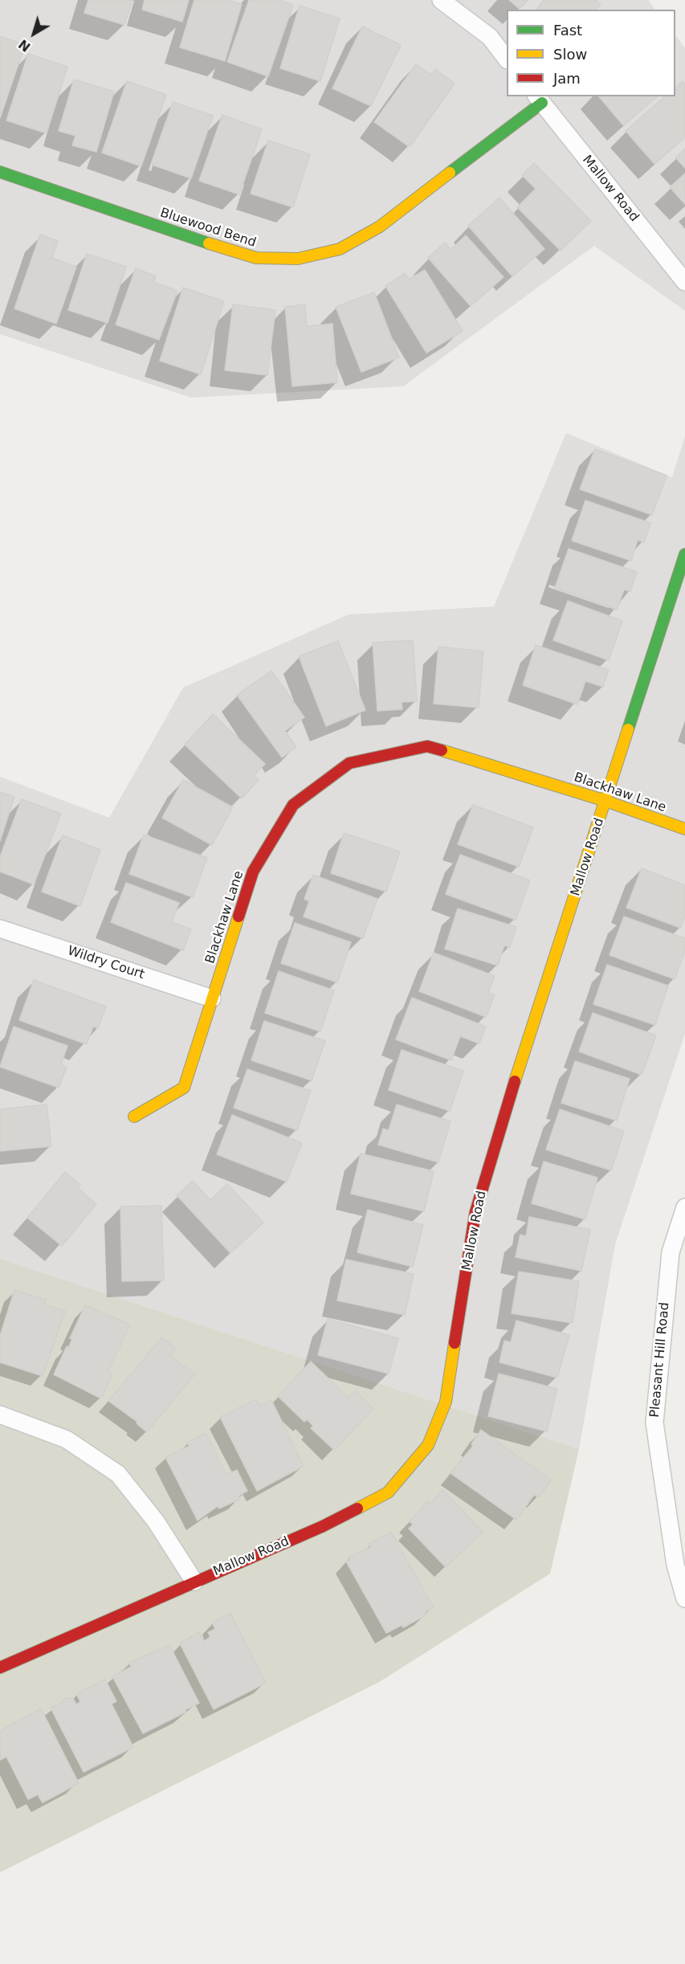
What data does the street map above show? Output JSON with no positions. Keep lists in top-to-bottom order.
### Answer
{
  "streets": {
    "street": [
      "Mallow Road",
      "Bluewood Bend",
      "Blackhaw Lane",
      "Wildry Court",
      "Pleasant Hill Road"
    ]
  },
  "crossings": [
    ["Mallow Road", "Bluewood Bend"],
    ["Mallow Road", "Blackhaw Lane"],
    ["Blackhaw Lane", "Wildry Court"]
  ],
  "legend": ["Fast", "Slow", "Jam"],
  "north": "bottom left"
}
